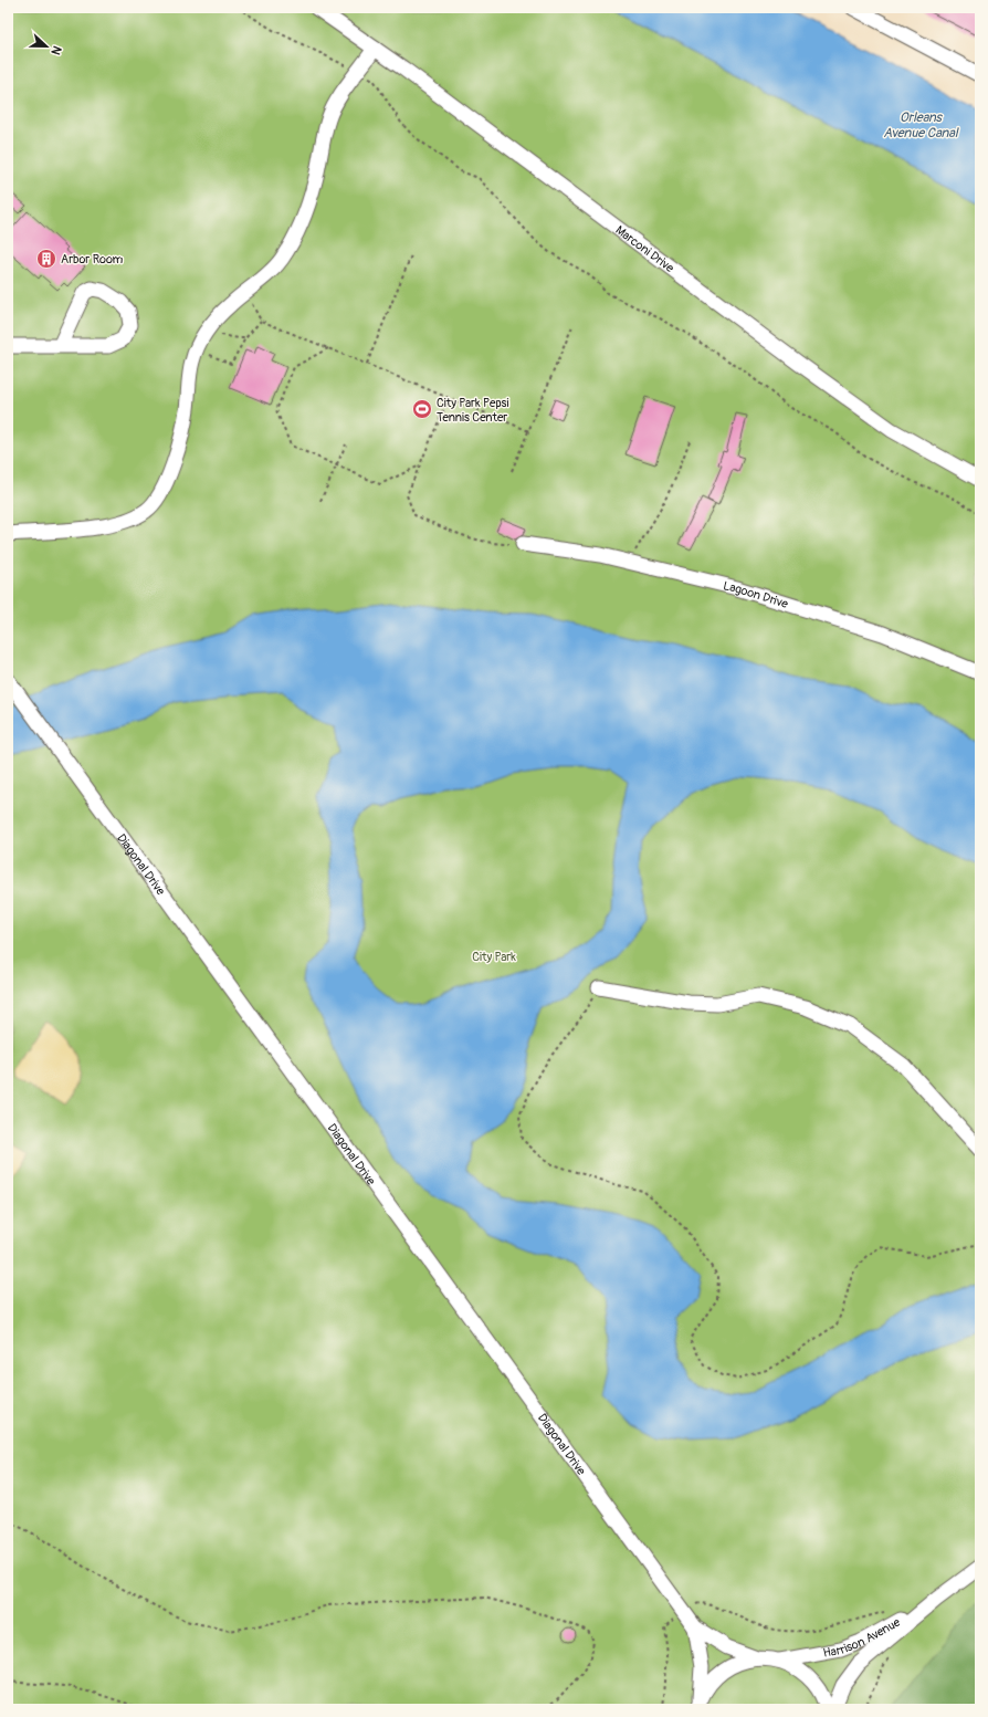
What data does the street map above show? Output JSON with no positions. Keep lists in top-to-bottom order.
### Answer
{
  "streets": {
    "street": [
      "Marconi Drive",
      "Lagoon Drive",
      "Diagonal Drive",
      "Harrison Avenue"
    ]
  },
  "crossings": [
    ["Diagonal Drive", "Harrison Avenue"]
  ],
  "water": ["Orleans Avenue Canal"],
  "parks": ["City Park"],
  "places": {
    "building": ["Arbor Room"],
    "sports": ["City Park Pepsi Tennis Center"]
  },
  "north": "right"
}
